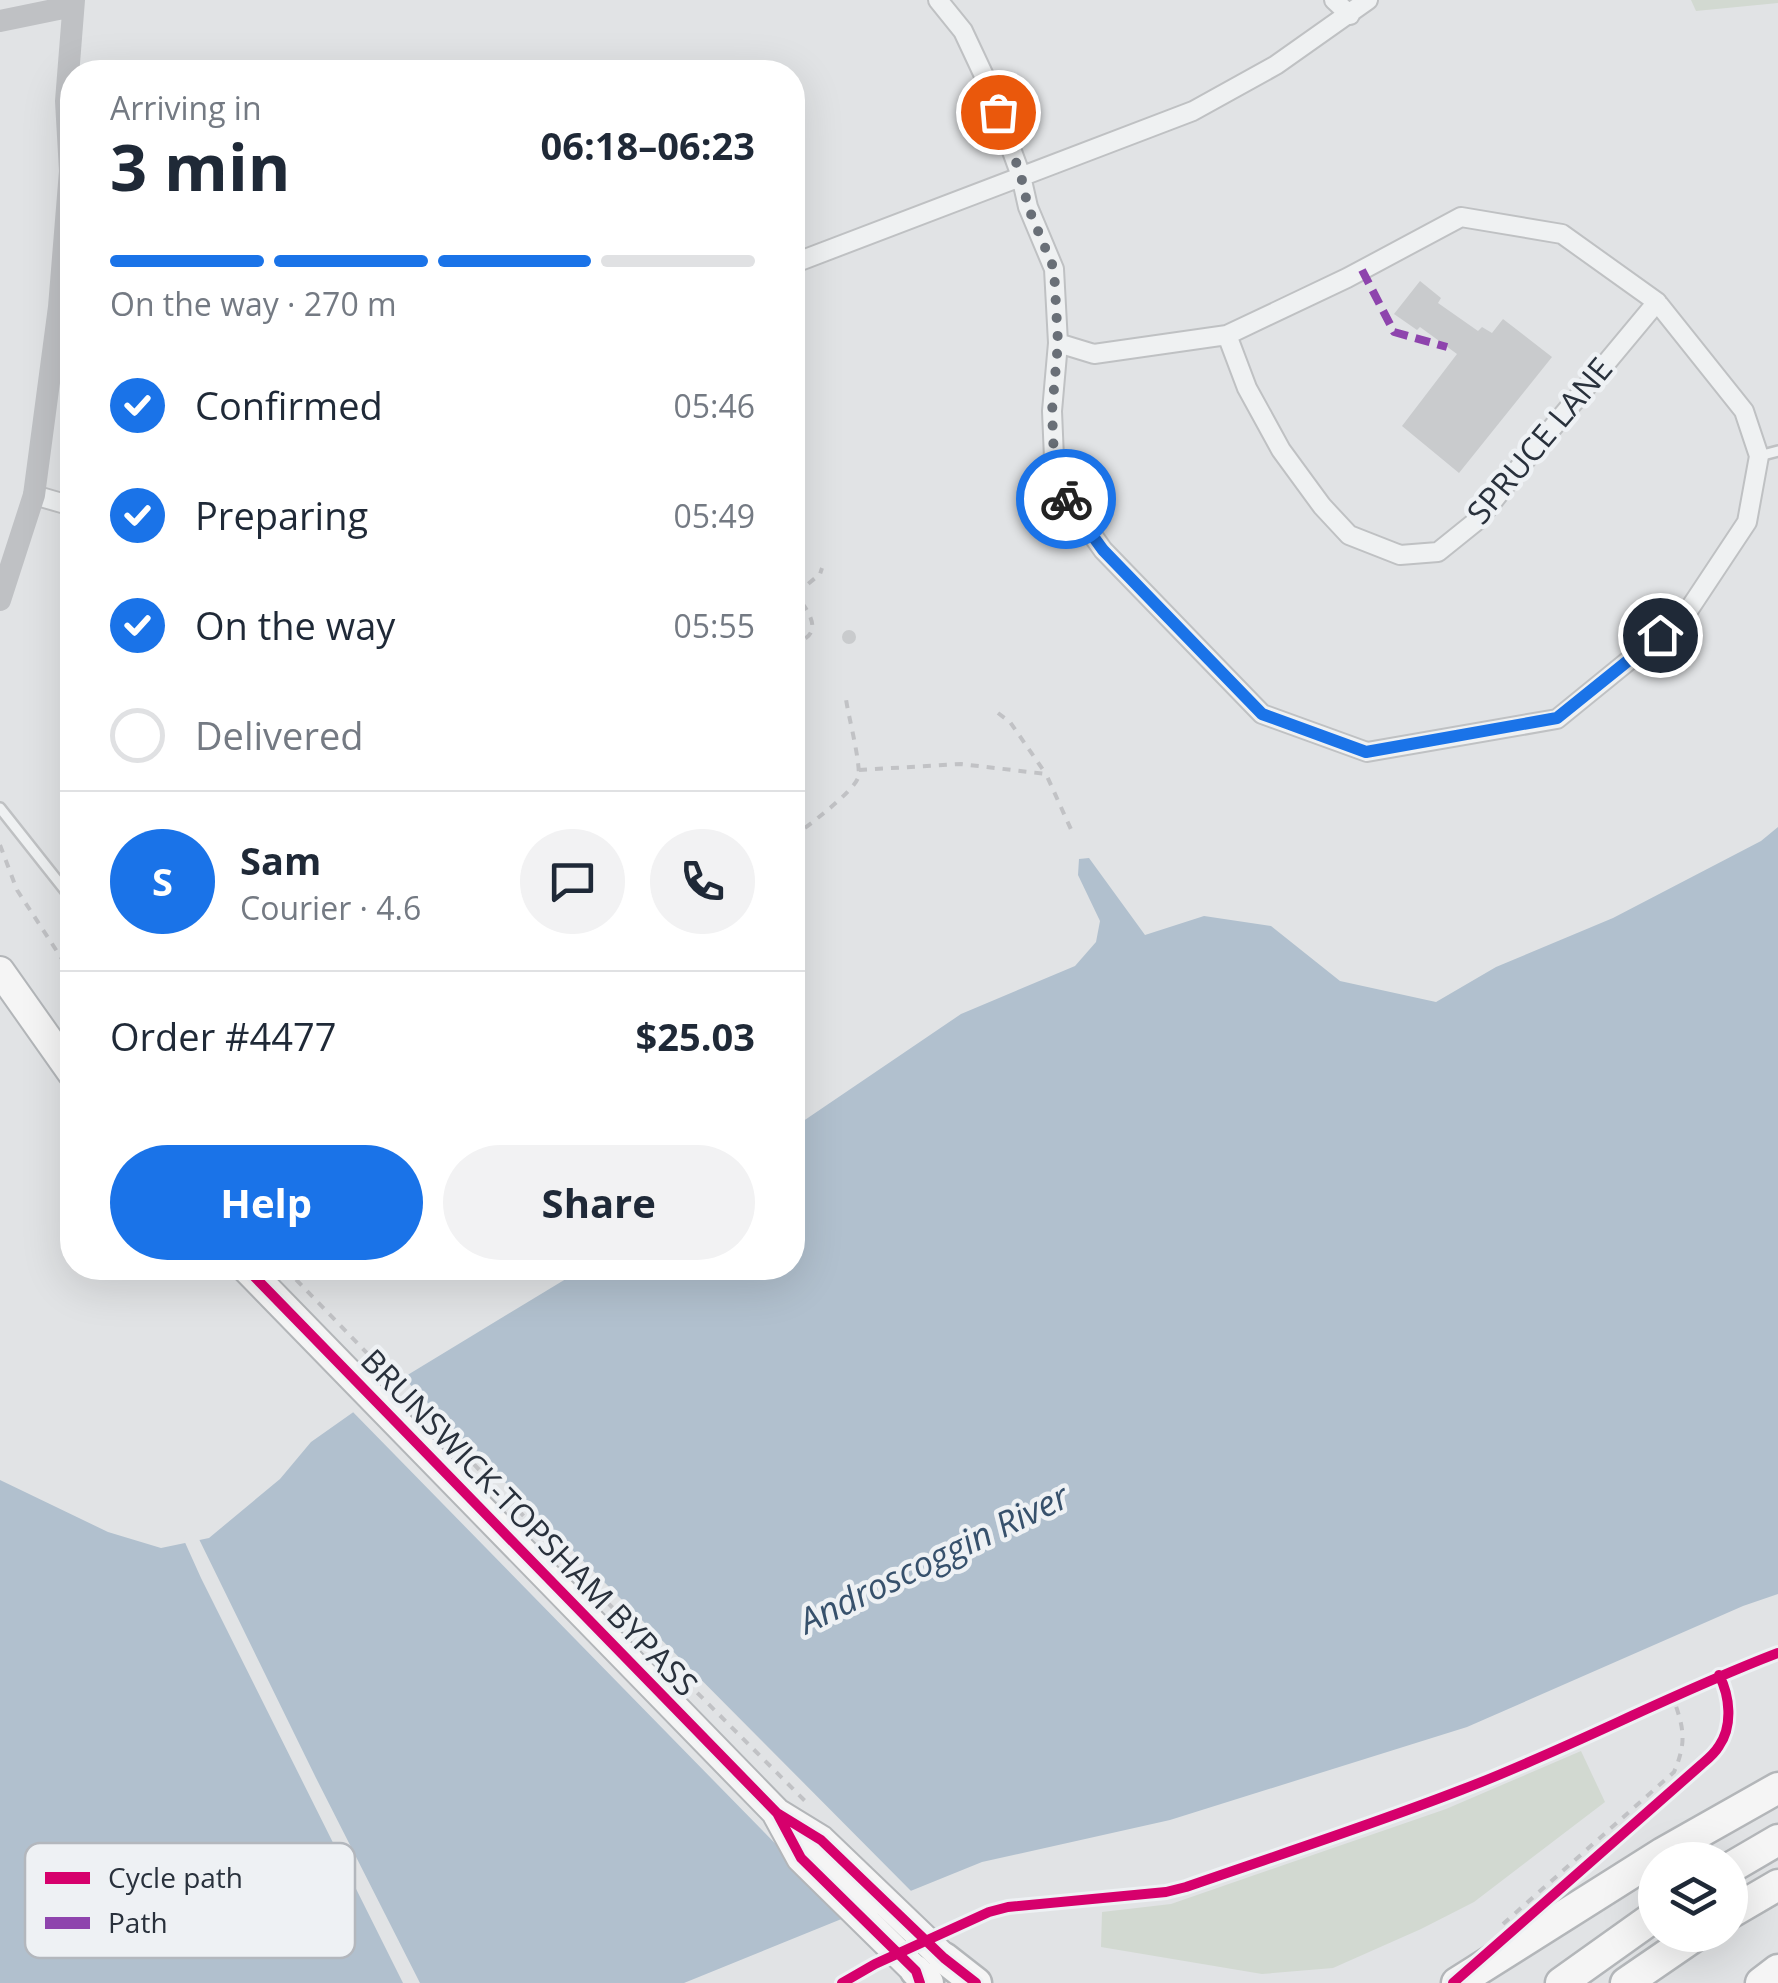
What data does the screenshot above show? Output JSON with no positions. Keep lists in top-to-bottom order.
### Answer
{
  "streets": {
    "highway": ["BRUNSWICK-TOPSHAM BYPASS"],
    "street": ["SPRUCE LANE"]
  },
  "water": ["Androscoggin River"],
  "legend": ["Cycle path", "Path"],
  "page": {
    "heading": ["3 min", "Arriving in", "06:18–06:23"],
    "panel": [
      "Sam",
      "Courier · 4.6",
      "Order #4477",
      "$25.03"
    ],
    "bar": "On the way · 270 m",
    "list": [
      ["Confirmed", "05:46"],
      ["Preparing", "05:49"],
      ["On the way", "05:55"],
      "Delivered"
    ],
    "round": "S",
    "buttons": ["Help", "Share"]
  }
}
